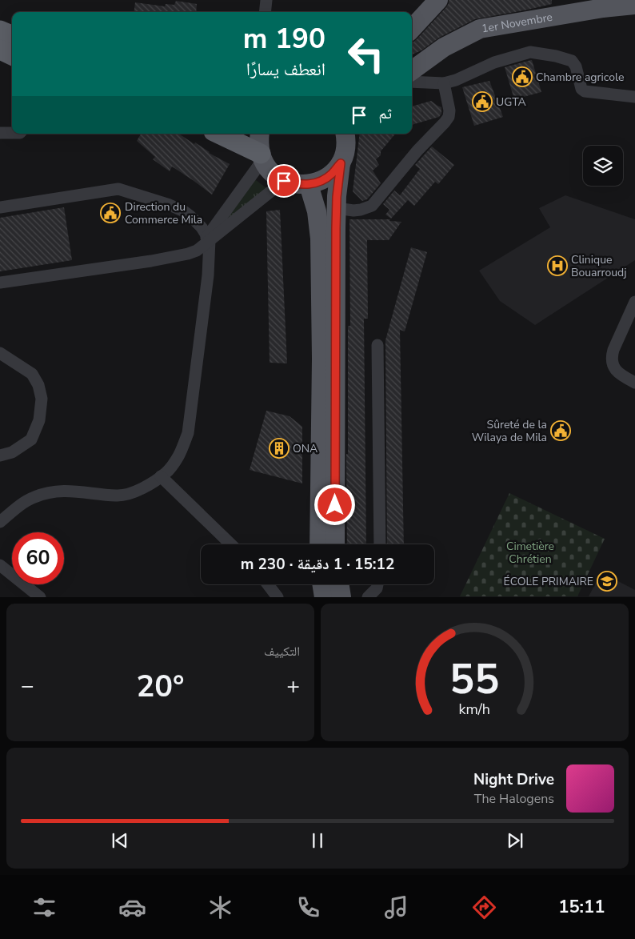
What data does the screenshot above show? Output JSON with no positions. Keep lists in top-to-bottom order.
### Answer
{
  "streets": {
    "main road": ["1er Novembre"]
  },
  "parks": ["Cimetière Chrétien"],
  "places": {
    "public building": [
      "Chambre agricole",
      "UGTA",
      "Direction du Commerce Mila",
      "Sûreté de la Wilaya de Mila"
    ],
    "hospital": ["Clinique Bouarroudj"],
    "building": ["ONA"],
    "school or university": ["ÉCOLE PRIMAIRE"]
  },
  "page": {
    "turn": ["190 m", "انعطف يسارًا"],
    "then": "ثم",
    "limit": "60",
    "trip": "15:12 · 1 دقيقة · 230 m",
    "tile": "التكييف",
    "heat": ["−", "20°", "+"],
    "song": ["Night Drive", "The Halogens"],
    "tabs": "15:11",
    "gauge": ["55", "km/h"]
  }
}
